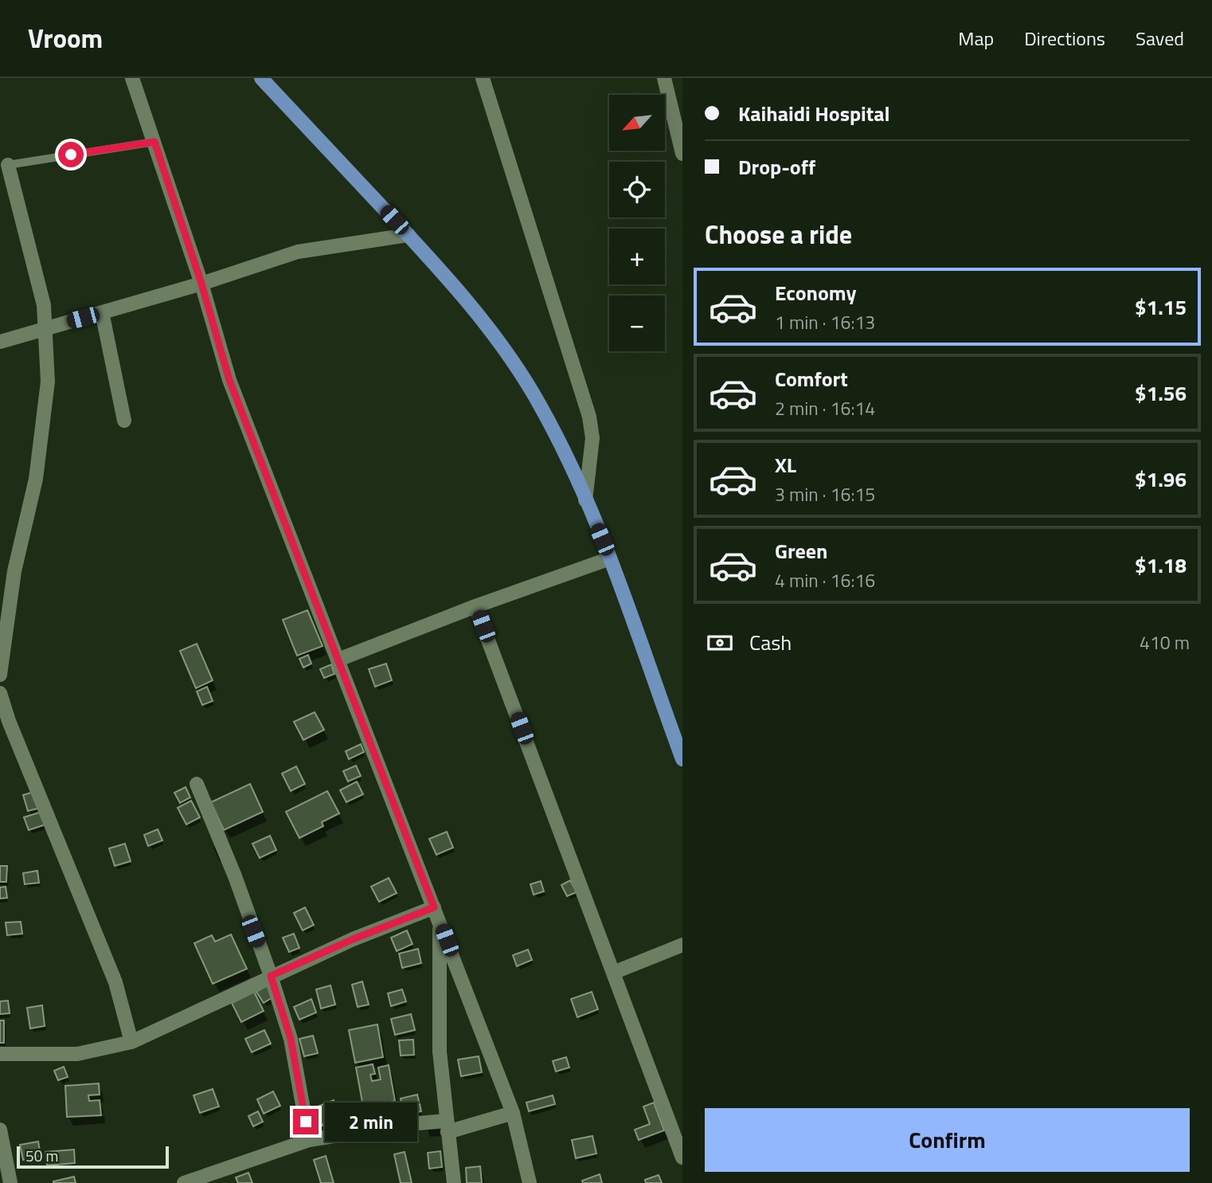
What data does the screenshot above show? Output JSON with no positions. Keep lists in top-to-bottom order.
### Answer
{
  "scale_bar": "50 m",
  "north": "bottom left",
  "page": {
    "header": "Vroom",
    "nav": ["Map", "Directions", "Saved"],
    "banner": ["Kaihaidi Hospital", "Drop-off"],
    "map_buttons": ["+", "−"],
    "heading": "Choose a ride",
    "list": [
      {
        "name": "Economy",
        "note": "1 min · 16:13",
        "value": "$1.15"
      },
      {
        "name": "Comfort",
        "note": "2 min · 16:14",
        "value": "$1.56"
      },
      {
        "name": "XL",
        "note": "3 min · 16:15",
        "value": "$1.96"
      },
      {
        "name": "Green",
        "note": "4 min · 16:16",
        "value": "$1.18"
      }
    ],
    "pay": ["Cash", "410 m"],
    "buttons": "Confirm",
    "bubble": "2 min",
    "scale": "50 m"
  }
}
